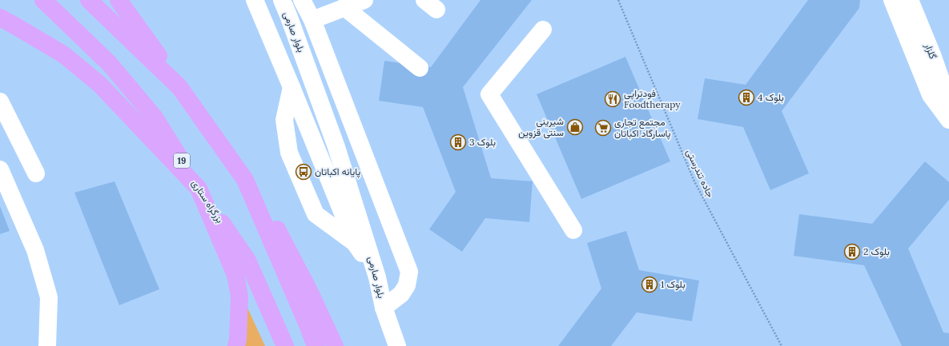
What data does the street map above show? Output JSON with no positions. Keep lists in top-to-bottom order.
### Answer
{
  "streets": {
    "highway": ["19", "بزرگراه ستاری"],
    "street": ["بلوار صارمی", "گلزار"],
    "path": ["جاده تندرستی"]
  },
  "places": {
    "building": [
      "بلوک 4",
      "بلوک 3",
      "بلوک 2",
      "بلوک 1"
    ],
    "restaurant": ["فودتراپی Foodtherapy"],
    "shop": ["شیرینی سنتی قزوین"],
    "supermarket": ["مجتمع تجاری پاسارگاد اکباتان"],
    "bus stop": ["پایانه اکباتان"]
  }
}
